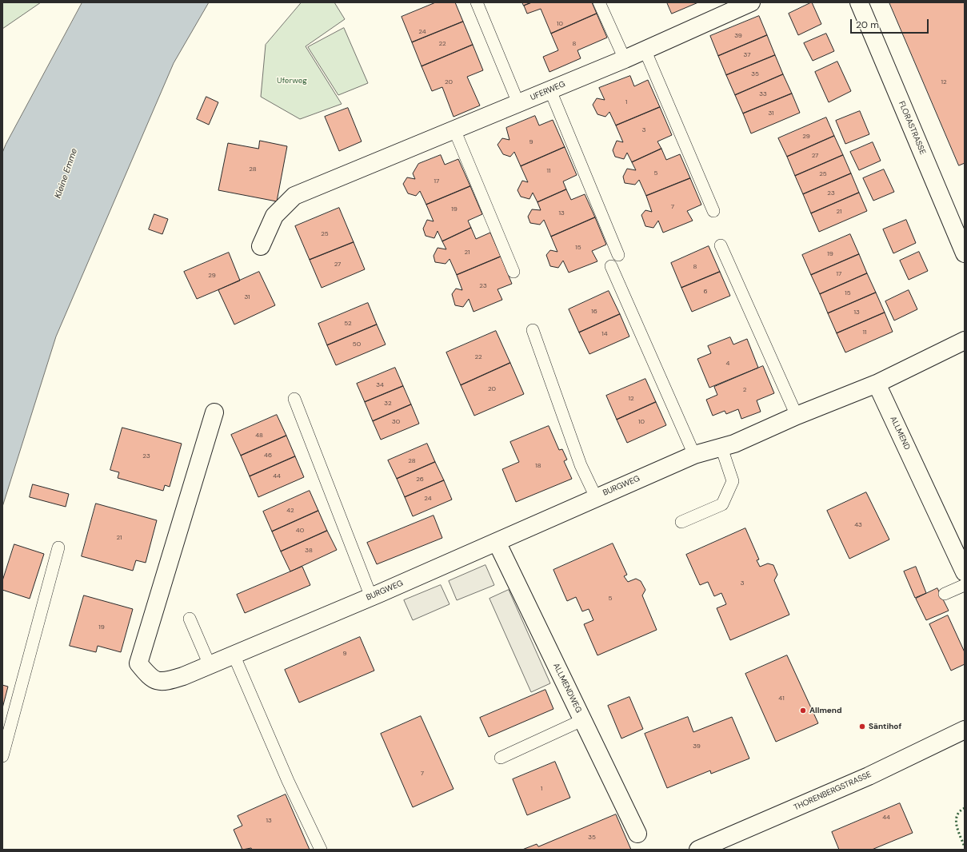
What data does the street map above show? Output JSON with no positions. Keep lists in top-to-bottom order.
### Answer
{
  "streets": {
    "street": [
      "UFERWEG",
      "FLORASTRASSE",
      "ALLMEND",
      "BURGWEG",
      "ALLMENDWEG",
      "THORENBERGSTRASSE"
    ]
  },
  "crossings": [
    ["ALLMEND", "BURGWEG"],
    ["BURGWEG", "ALLMENDWEG"]
  ],
  "water": ["Kleine Emme"],
  "parks": ["Uferweg"],
  "places": ["Allmend", "Säntihof"],
  "house_numbers": [
    "10",
    "24",
    "39",
    "22",
    "8",
    "37",
    "35",
    "20",
    "12",
    "33",
    "1",
    "31",
    "3",
    "29",
    "9",
    "27",
    "28",
    "11",
    "5",
    "25",
    "17",
    "23",
    "7",
    "19",
    "21",
    "13",
    "25",
    "15",
    "21",
    "19",
    "27",
    "8",
    "17",
    "29",
    "23",
    "6",
    "15",
    "31",
    "16",
    "13",
    "52",
    "11",
    "14",
    "50",
    "22",
    "4",
    "34",
    "20",
    "2",
    "12",
    "32",
    "30",
    "10",
    "48",
    "46",
    "23",
    "28",
    "18",
    "44",
    "26",
    "24",
    "42",
    "43",
    "40",
    "21",
    "38",
    "3",
    "5",
    "19",
    "9",
    "41",
    "39",
    "7",
    "1",
    "44",
    "13",
    "35"
  ],
  "scale_bar": "20 m"
}
